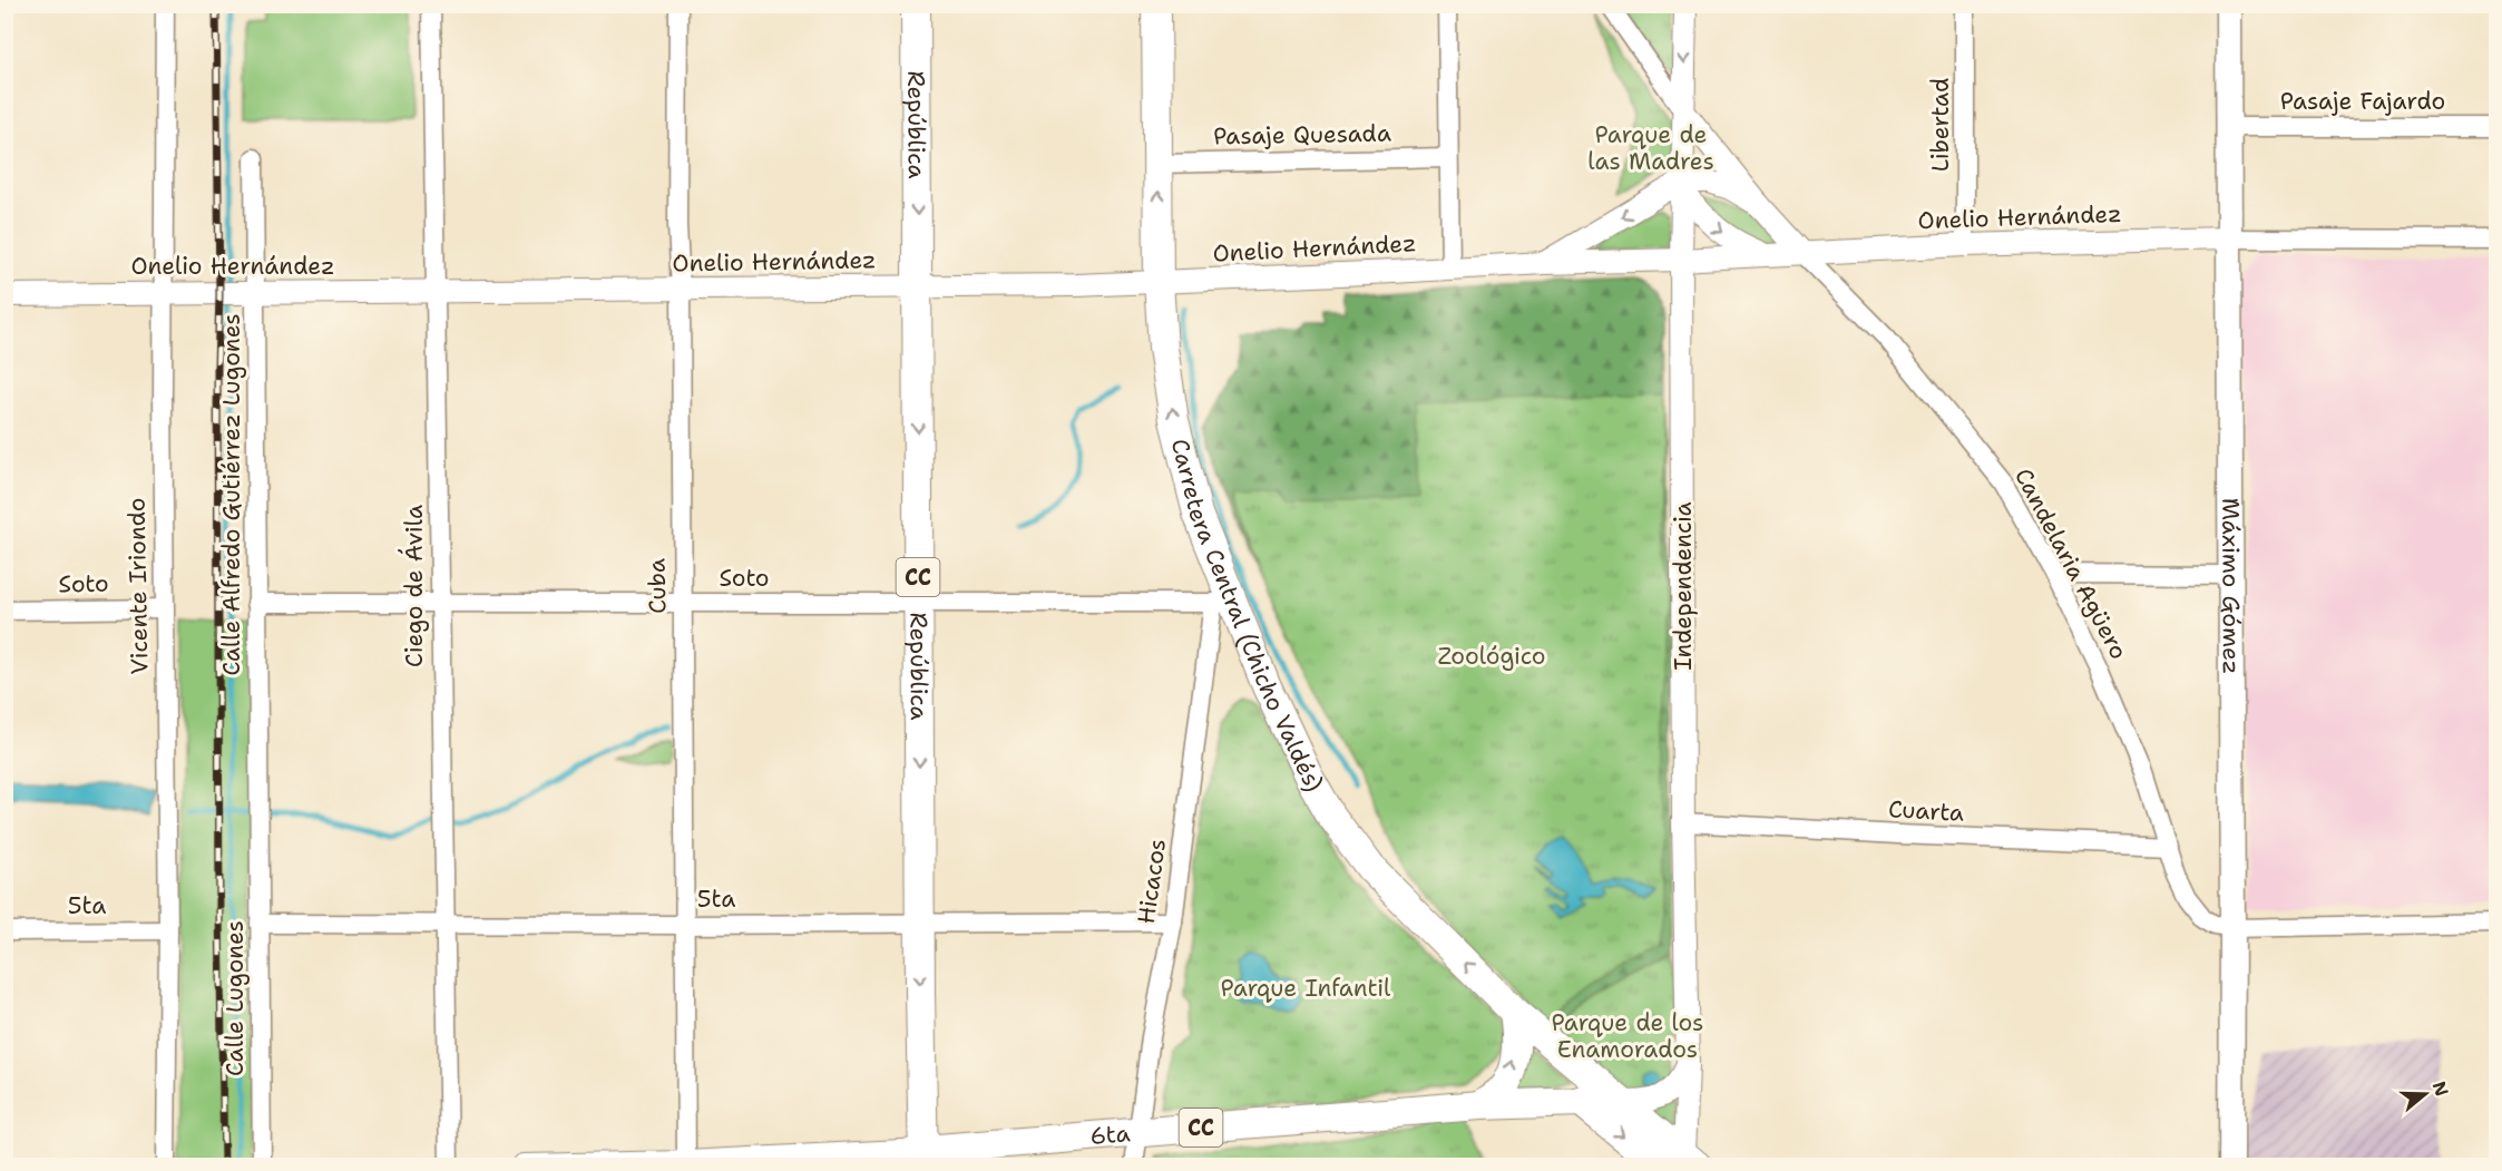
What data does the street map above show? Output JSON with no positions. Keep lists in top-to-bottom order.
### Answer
{
  "streets": {
    "main road": [
      "República",
      "CC",
      "Máximo Gómez",
      "Carretera Central (Chicho Valdés)",
      "6ta"
    ],
    "street": [
      "Pasaje Fajardo",
      "Libertad",
      "Pasaje Quesada",
      "Onelio Hernández",
      "Calle Alfredo Gutiérrez Lugones",
      "Candelaria Agüero",
      "Soto",
      "Vicente Iriondo",
      "Ciego de Ávila",
      "Cuba",
      "Independencia",
      "Cuarta",
      "Hicacos",
      "5ta",
      "Calle Lugones"
    ]
  },
  "crossings": [
    ["Pasaje Fajardo", "Máximo Gómez"],
    ["República", "Onelio Hernández"],
    ["República", "Soto"],
    ["República", "5ta"],
    ["República", "6ta"],
    ["Libertad", "Onelio Hernández"],
    ["Pasaje Quesada", "Carretera Central (Chicho Valdés)"],
    ["Onelio Hernández", "Calle Alfredo Gutiérrez Lugones"],
    ["Onelio Hernández", "Candelaria Agüero"],
    ["Onelio Hernández", "Vicente Iriondo"],
    ["Onelio Hernández", "Ciego de Ávila"],
    ["Onelio Hernández", "Cuba"],
    ["Onelio Hernández", "Independencia"],
    ["Onelio Hernández", "Máximo Gómez"],
    ["Onelio Hernández", "Carretera Central (Chicho Valdés)"],
    ["Calle Alfredo Gutiérrez Lugones", "Soto"],
    ["Calle Alfredo Gutiérrez Lugones", "Calle Lugones"],
    ["Candelaria Agüero", "Máximo Gómez"],
    ["Candelaria Agüero", "Cuarta"],
    ["Soto", "Vicente Iriondo"],
    ["Soto", "Ciego de Ávila"],
    ["Soto", "Cuba"],
    ["Soto", "Carretera Central (Chicho Valdés)"],
    ["Soto", "Hicacos"],
    ["Vicente Iriondo", "5ta"],
    ["Ciego de Ávila", "5ta"],
    ["Cuba", "5ta"],
    ["Cuba", "6ta"],
    ["Independencia", "Carretera Central (Chicho Valdés)"],
    ["Independencia", "Cuarta"],
    ["Carretera Central (Chicho Valdés)", "Hicacos"],
    ["Carretera Central (Chicho Valdés)", "6ta"],
    ["Hicacos", "5ta"],
    ["Hicacos", "6ta"],
    ["5ta", "Calle Lugones"]
  ],
  "one_way": ["República", "Carretera Central (Chicho Valdés)"],
  "parks": [
    "Parque de las Madres",
    "Zoológico",
    "Parque Infantil",
    "Parque de los Enamorados"
  ],
  "north": "right"
}
